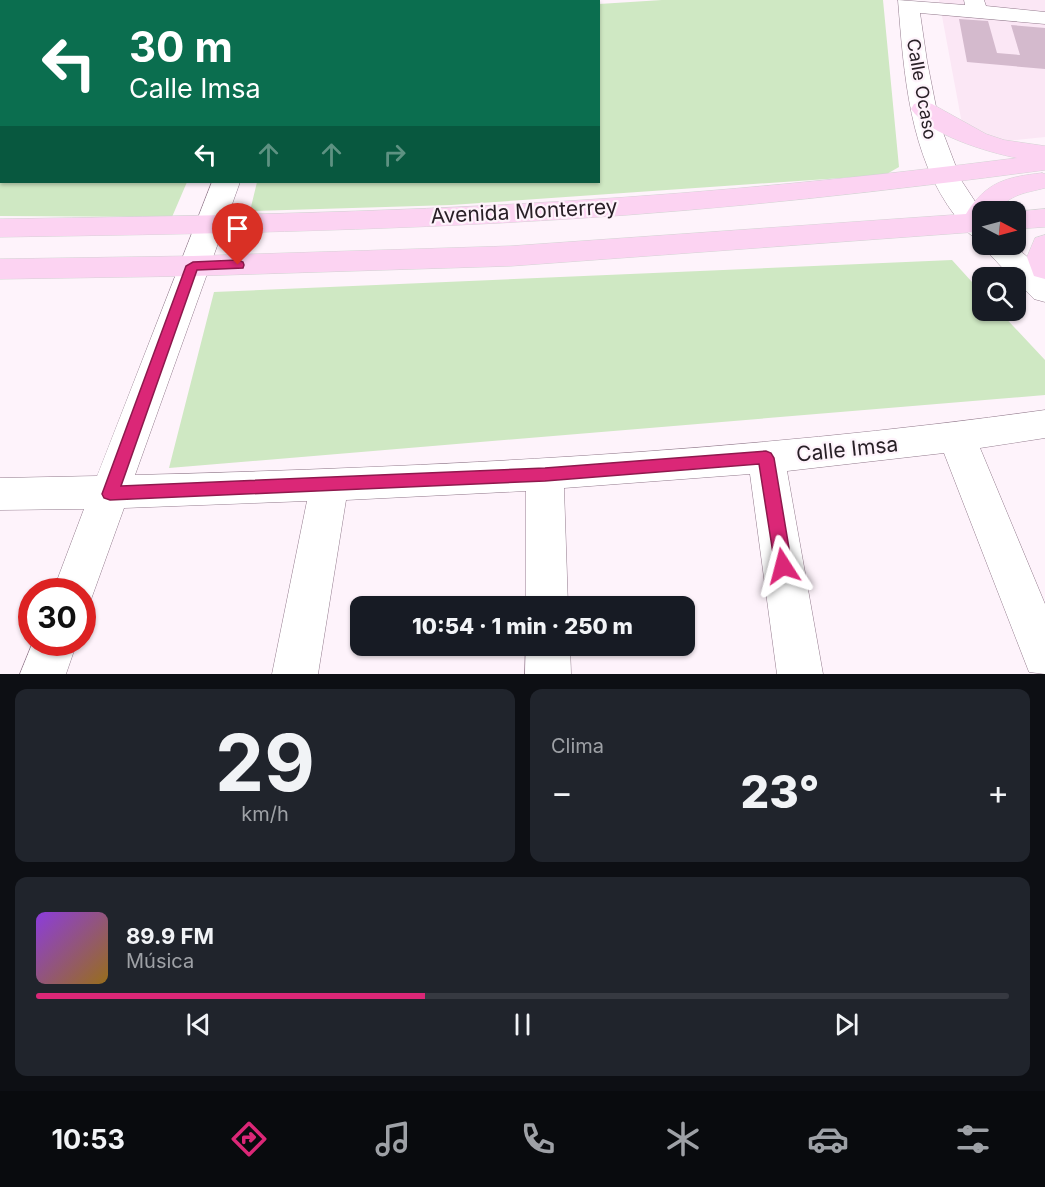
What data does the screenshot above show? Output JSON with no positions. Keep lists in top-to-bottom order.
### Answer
{
  "streets": {
    "main road": ["Avenida Monterrey"],
    "street": ["Calle Ocaso", "Calle Imsa"]
  },
  "crossings": [
    ["Calle Ocaso", "Avenida Monterrey"]
  ],
  "north": "right",
  "page": {
    "turn": ["30 m", "Calle Imsa"],
    "limit": "30",
    "trip": "10:54 · 1 min · 250 m",
    "tile": [
      ["29", "km/h"],
      "Clima"
    ],
    "heat": ["−", "23°", "+"],
    "song": ["89.9 FM", "Música"],
    "tabs": "10:53"
  }
}
